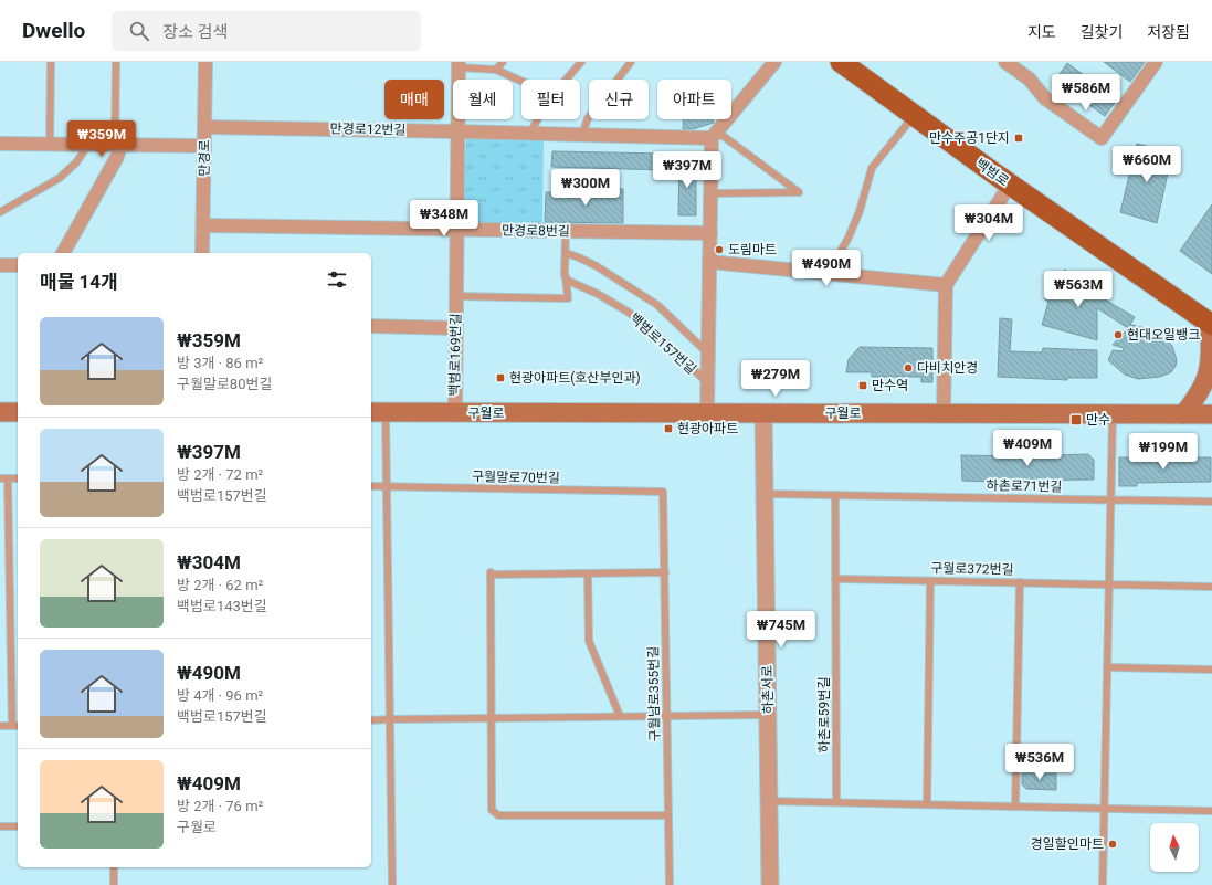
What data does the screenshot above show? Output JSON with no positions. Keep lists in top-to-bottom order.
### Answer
{
  "streets": {
    "main road": ["백범로", "구월로"],
    "street": [
      "만경로12번길",
      "만경로",
      "만경로8번길",
      "백범로157번길",
      "백범로169번길",
      "하촌서로"
    ],
    "lane": [
      "구월말로70번길",
      "하촌로71번길",
      "구월로372번길",
      "구월남로355번길",
      "하촌로59번길"
    ]
  },
  "crossings": [
    ["만경로12번길", "만경로"],
    ["만경로12번길", "백범로157번길"],
    ["만경로12번길", "백범로169번길"],
    ["만경로", "만경로8번길"],
    ["만경로8번길", "백범로157번길"],
    ["만경로8번길", "백범로169번길"],
    ["백범로157번길", "백범로169번길"],
    ["백범로157번길", "구월로"],
    ["백범로169번길", "구월로"],
    ["구월로", "하촌서로"],
    ["구월말로70번길", "구월남로355번길"],
    ["하촌로71번길", "하촌서로"],
    ["하촌로71번길", "하촌로59번길"],
    ["구월로372번길", "하촌로59번길"]
  ],
  "places": {
    "transit": [
      "만수주공1단지",
      "현광아파트(호산부인과)",
      "만수역",
      "만수",
      "현광아파트"
    ],
    "other": [
      "도림마트",
      "현대오일뱅크",
      "다비치안경",
      "경일할인마트"
    ]
  },
  "north": "top",
  "page": {
    "header": "Dwello",
    "search": "장소 검색",
    "nav": ["지도", "길찾기", "저장됨"],
    "price": [
      "₩586M",
      "₩359M",
      "₩660M",
      "₩397M",
      "₩300M",
      "₩348M",
      "₩304M",
      "₩490M",
      "₩563M",
      "₩279M",
      "₩409M",
      "₩199M",
      "₩745M",
      "₩536M"
    ],
    "chip": [
      "매매",
      "월세",
      "필터",
      "신규",
      "아파트"
    ],
    "heading": "매물 14개",
    "list": [
      {
        "name": "₩359M",
        "note": "방 3개 · 86 m² · 구월말로80번길"
      },
      {
        "name": "₩397M",
        "note": "방 2개 · 72 m² · 백범로157번길"
      },
      {
        "name": "₩304M",
        "note": "방 2개 · 62 m² · 백범로143번길"
      },
      {
        "name": "₩490M",
        "note": "방 4개 · 96 m² · 백범로157번길"
      },
      {
        "name": "₩409M",
        "note": "방 2개 · 76 m² · 구월로"
      }
    ]
  }
}
